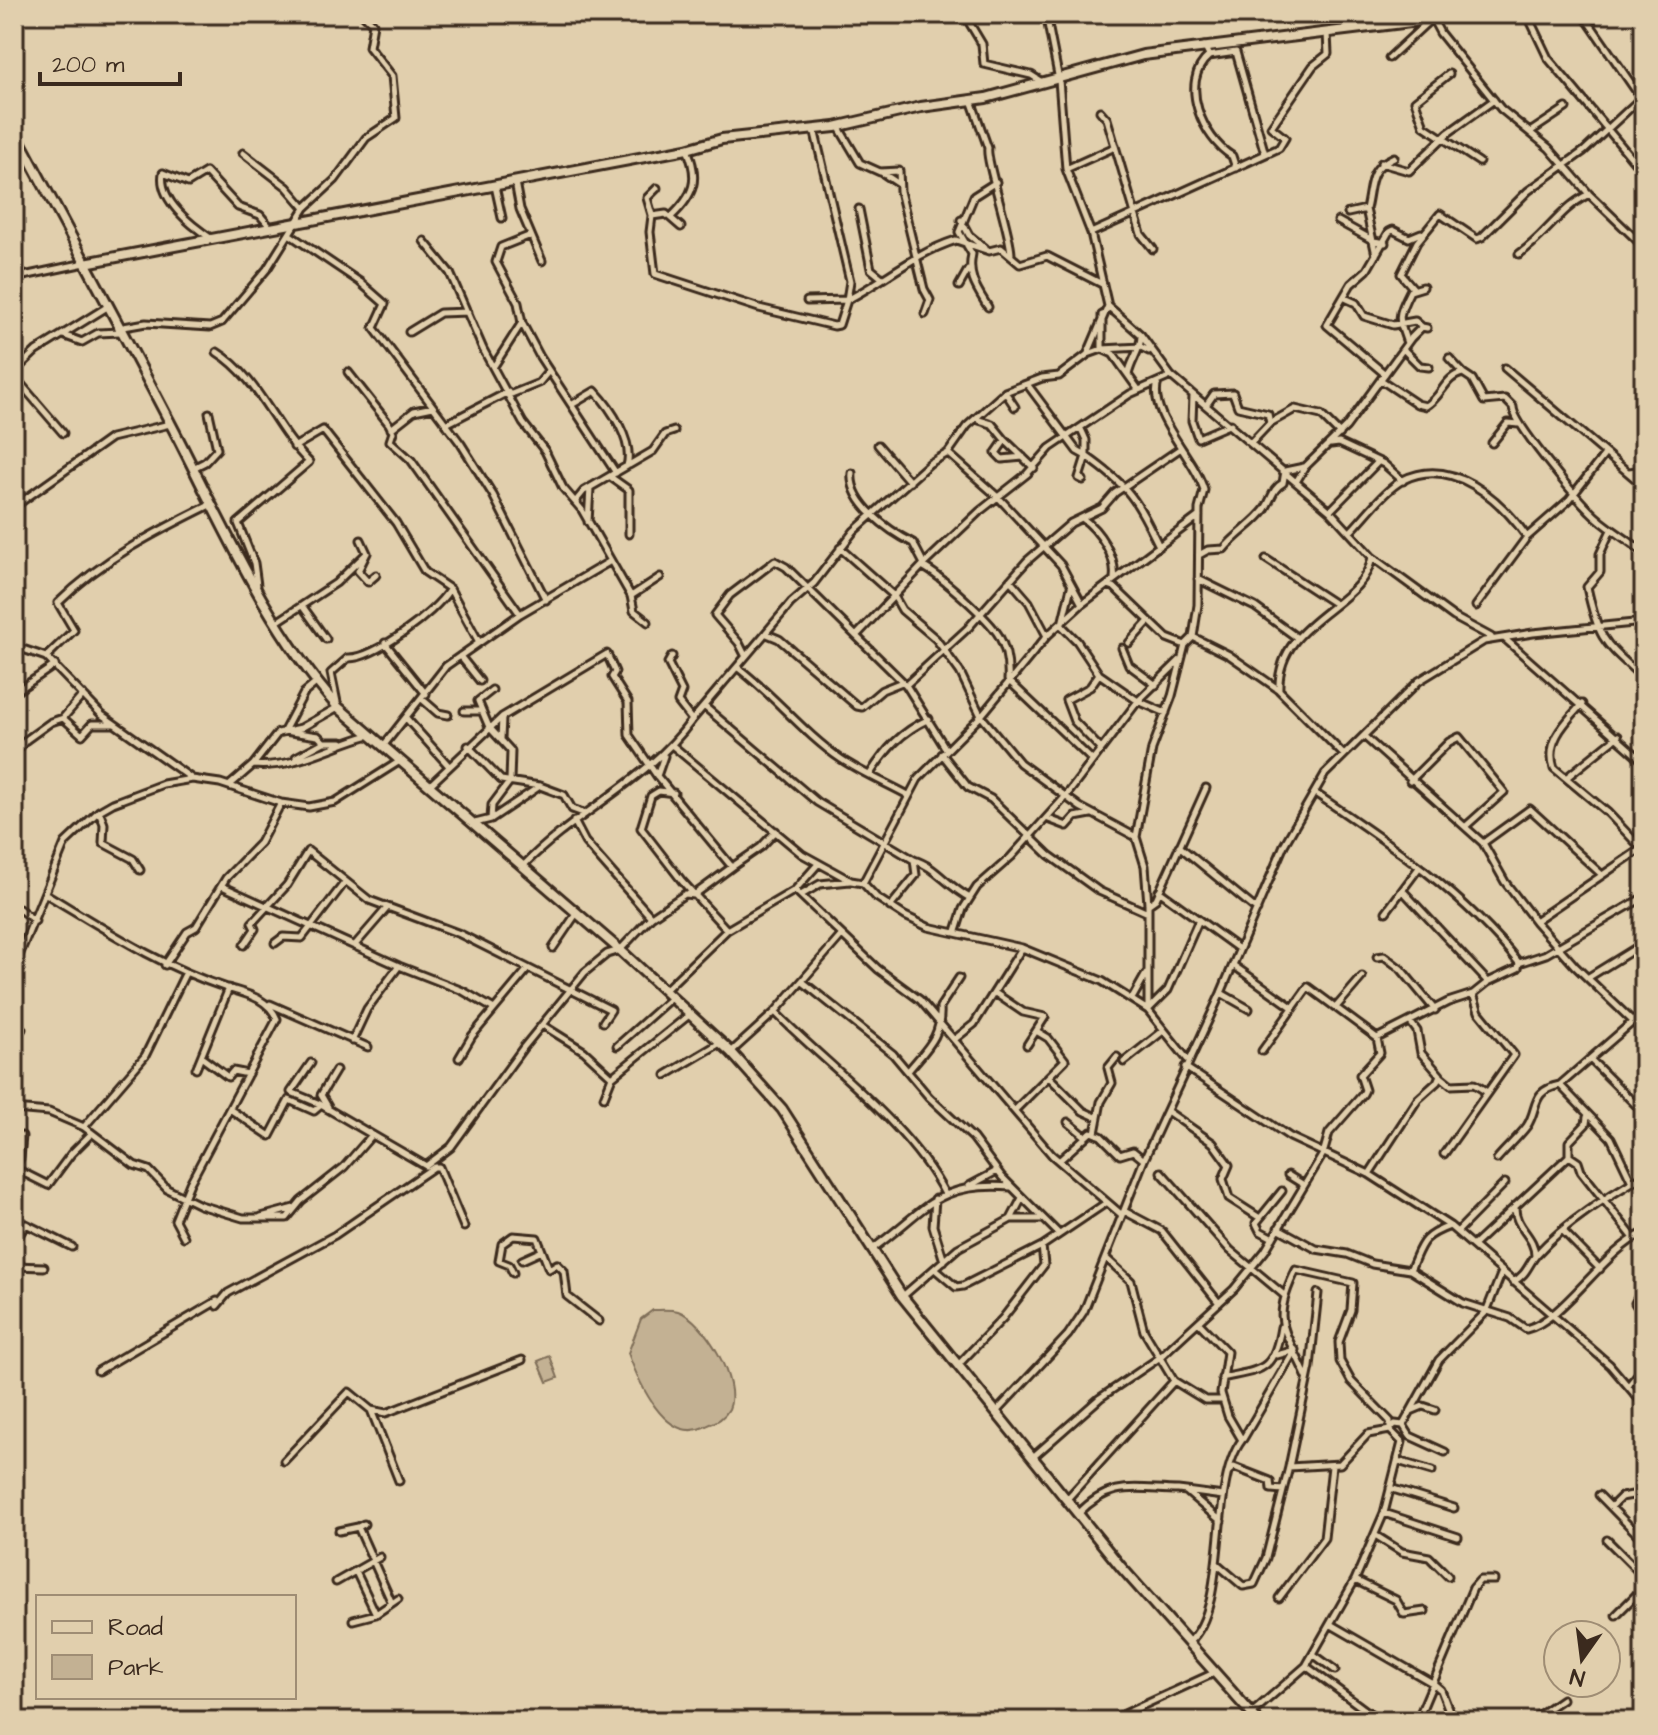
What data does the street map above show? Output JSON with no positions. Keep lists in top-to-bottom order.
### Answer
{
  "legend": ["Road", "Park"],
  "scale_bar": "200 m",
  "north": "bottom"
}
